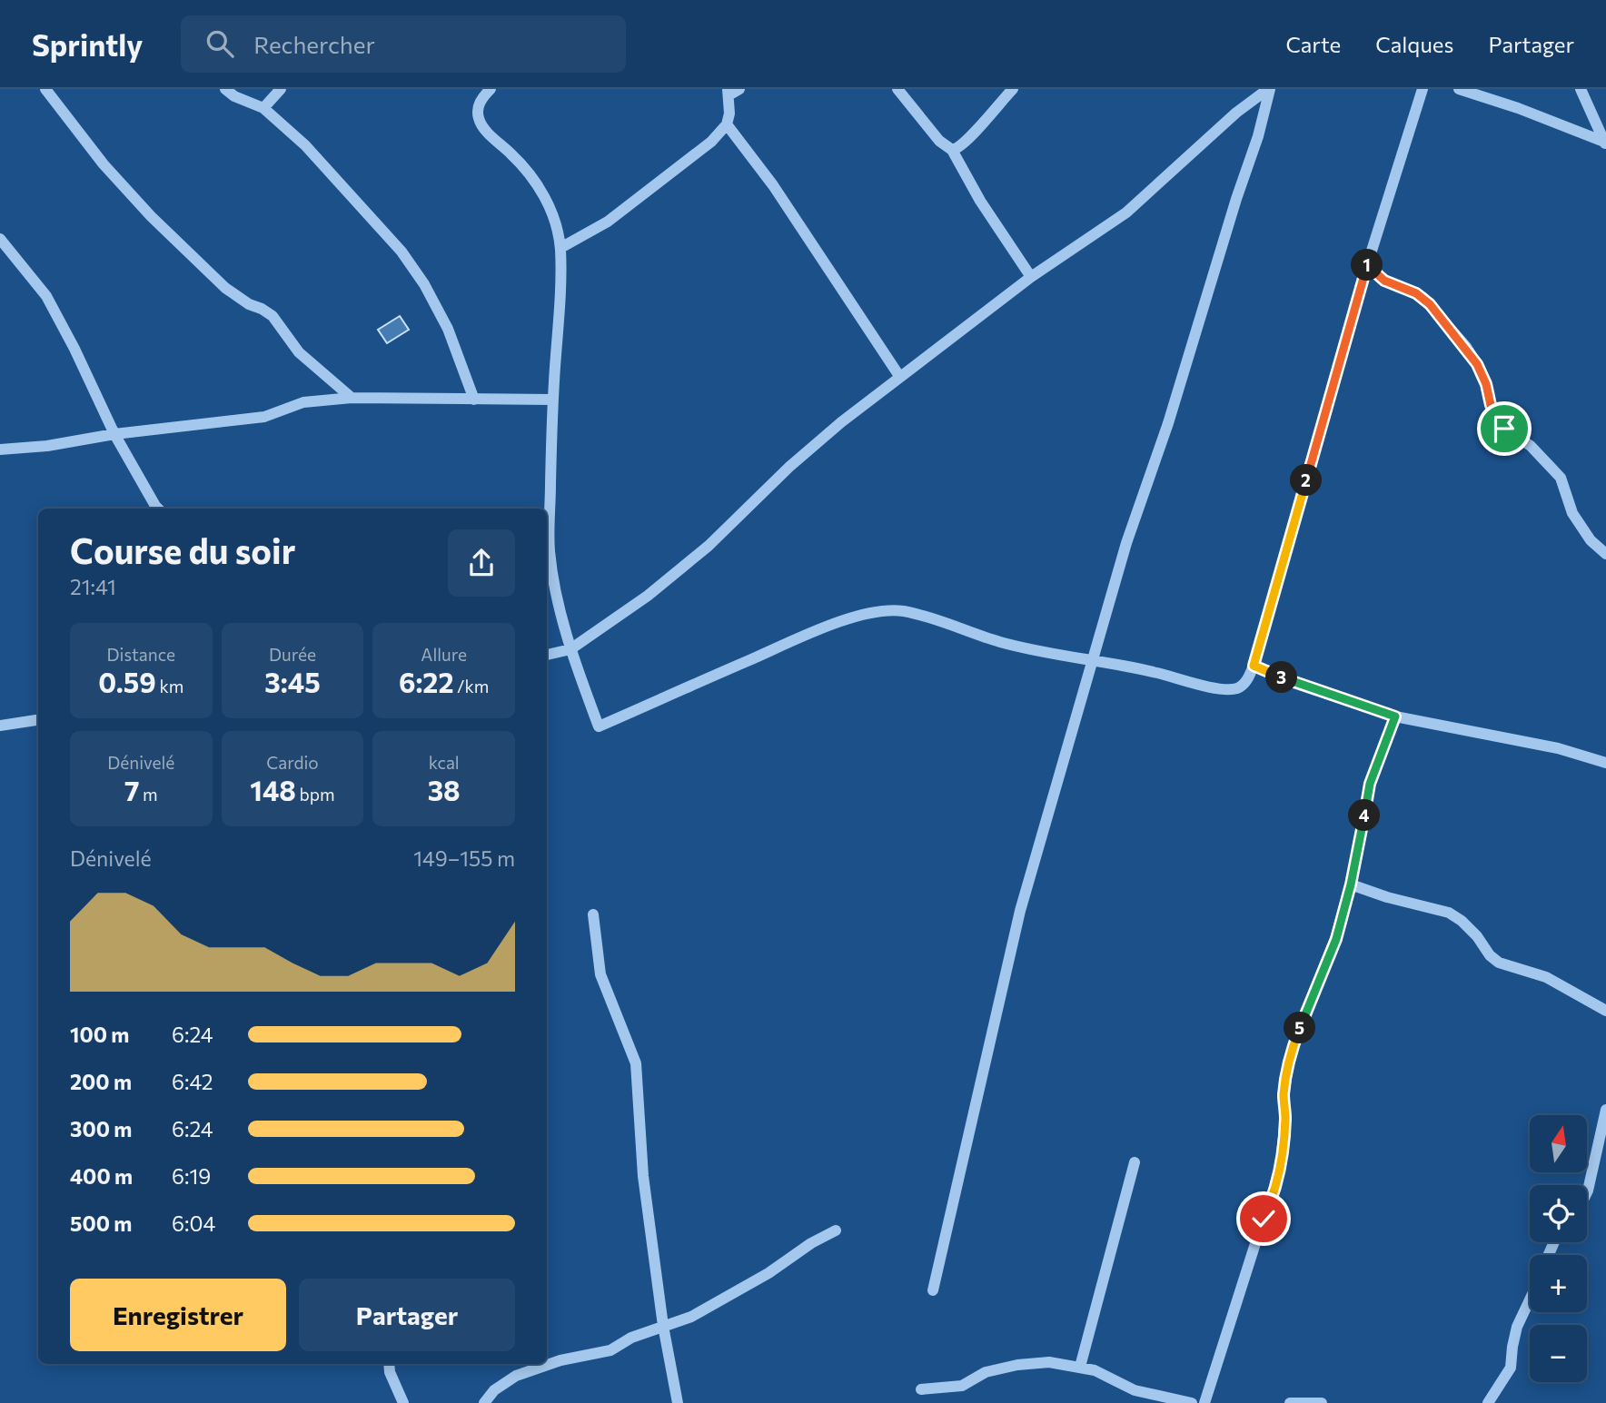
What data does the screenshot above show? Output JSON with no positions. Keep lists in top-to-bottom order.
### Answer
{
  "north": "top",
  "page": {
    "header": "Sprintly",
    "search": "Rechercher",
    "nav": ["Carte", "Calques", "Partager"],
    "pins": [
      "1",
      "2",
      "3",
      "4",
      "5"
    ],
    "heading": ["Course du soir", "21:41"],
    "stats": [
      ["Distance", "0.59 km"],
      ["Durée", "3:45"],
      ["Allure", "6:22 /km"],
      ["Dénivelé", "7 m"],
      ["Cardio", "148 bpm"],
      ["kcal", "38"]
    ],
    "chart": ["Dénivelé", "149–155 m"],
    "list": [
      {
        "name": "100 m",
        "note": "6:24"
      },
      {
        "name": "200 m",
        "note": "6:42"
      },
      {
        "name": "300 m",
        "note": "6:24"
      },
      {
        "name": "400 m",
        "note": "6:19"
      },
      {
        "name": "500 m",
        "note": "6:04"
      }
    ],
    "map_buttons": ["+", "−"],
    "buttons": ["Enregistrer", "Partager"]
  }
}
